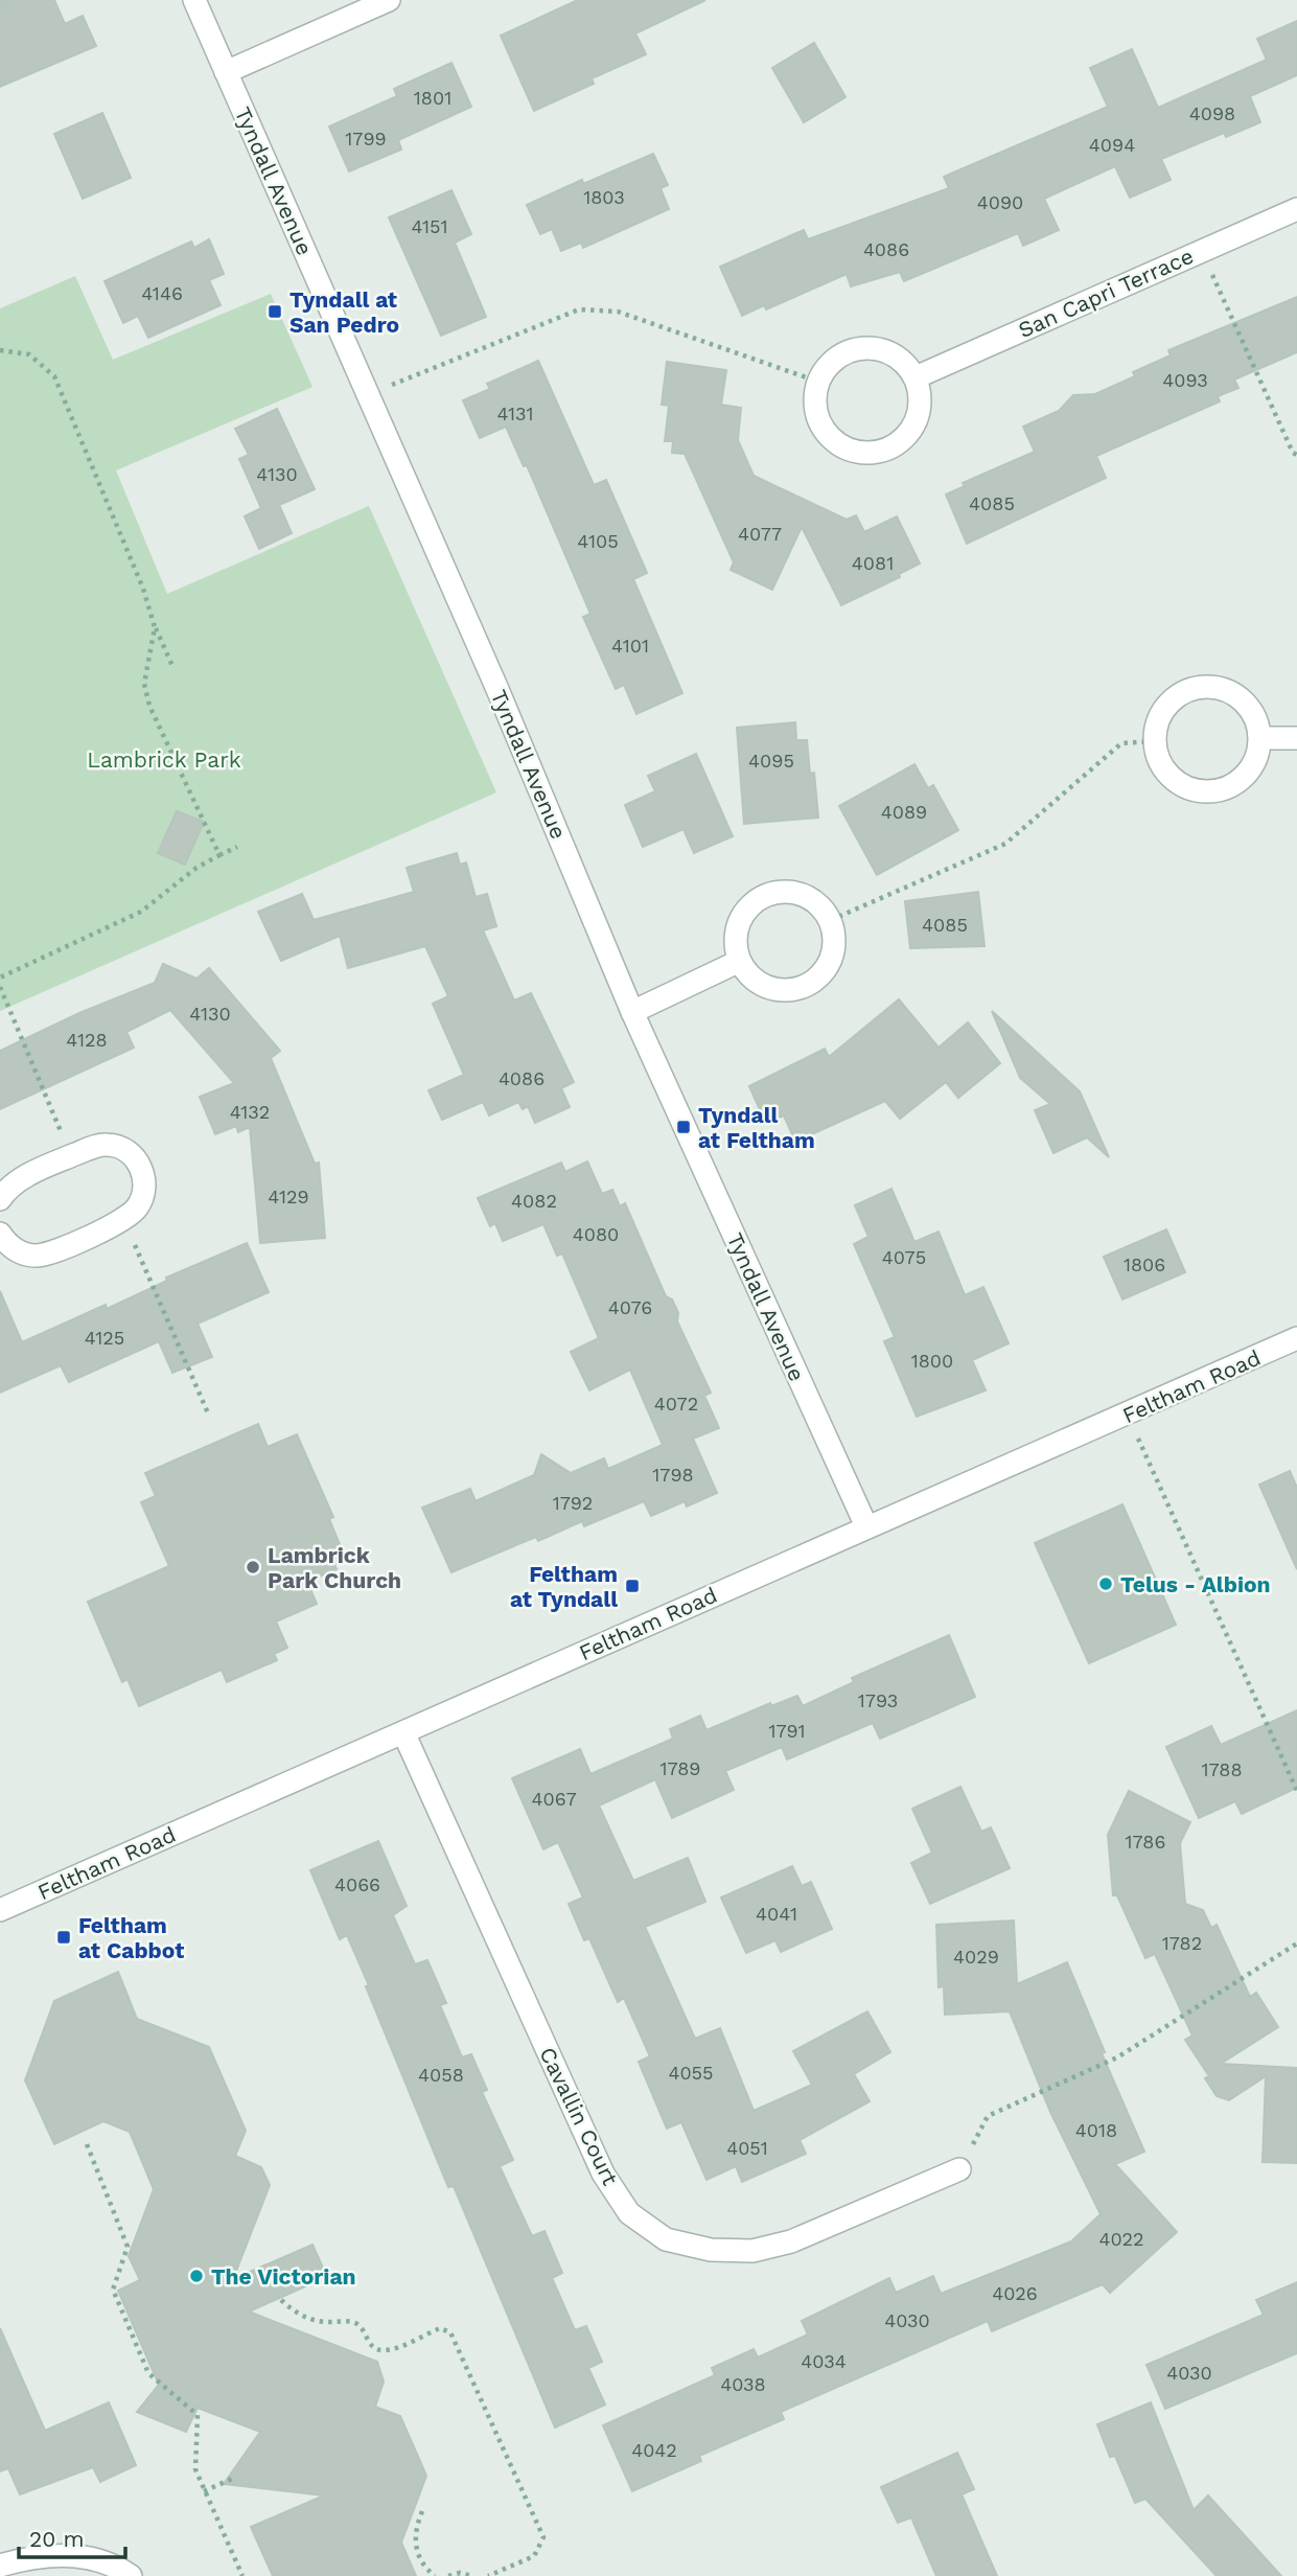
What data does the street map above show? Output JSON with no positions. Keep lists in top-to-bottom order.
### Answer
{
  "streets": {
    "street": [
      "Tyndall Avenue",
      "San Capri Terrace",
      "Feltham Road",
      "Cavallin Court"
    ]
  },
  "crossings": [
    ["Tyndall Avenue", "Feltham Road"],
    ["Feltham Road", "Cavallin Court"]
  ],
  "parks": ["Lambrick Park"],
  "places": {
    "transit": [
      "Tyndall at San Pedro",
      "Tyndall at Feltham",
      "Feltham at Tyndall",
      "Feltham at Cabbot"
    ],
    "other": ["Lambrick Park Church", "Telus - Albion", "The Victorian"]
  },
  "house_numbers": [
    "1801",
    "4098",
    "1799",
    "4094",
    "1803",
    "4090",
    "4151",
    "4086",
    "4146",
    "4093",
    "4131",
    "4130",
    "4085",
    "4077",
    "4105",
    "4081",
    "4101",
    "4095",
    "4089",
    "4085",
    "4130",
    "4128",
    "4086",
    "4132",
    "4129",
    "4082",
    "4080",
    "4075",
    "1806",
    "4076",
    "4125",
    "1800",
    "4072",
    "1798",
    "1792",
    "1793",
    "1791",
    "1789",
    "1788",
    "4067",
    "1786",
    "4066",
    "4041",
    "1782",
    "4029",
    "4055",
    "4058",
    "4018",
    "4051",
    "4022",
    "4026",
    "4030",
    "4034",
    "4030",
    "4038",
    "4042"
  ],
  "scale_bar": "20 m"
}
